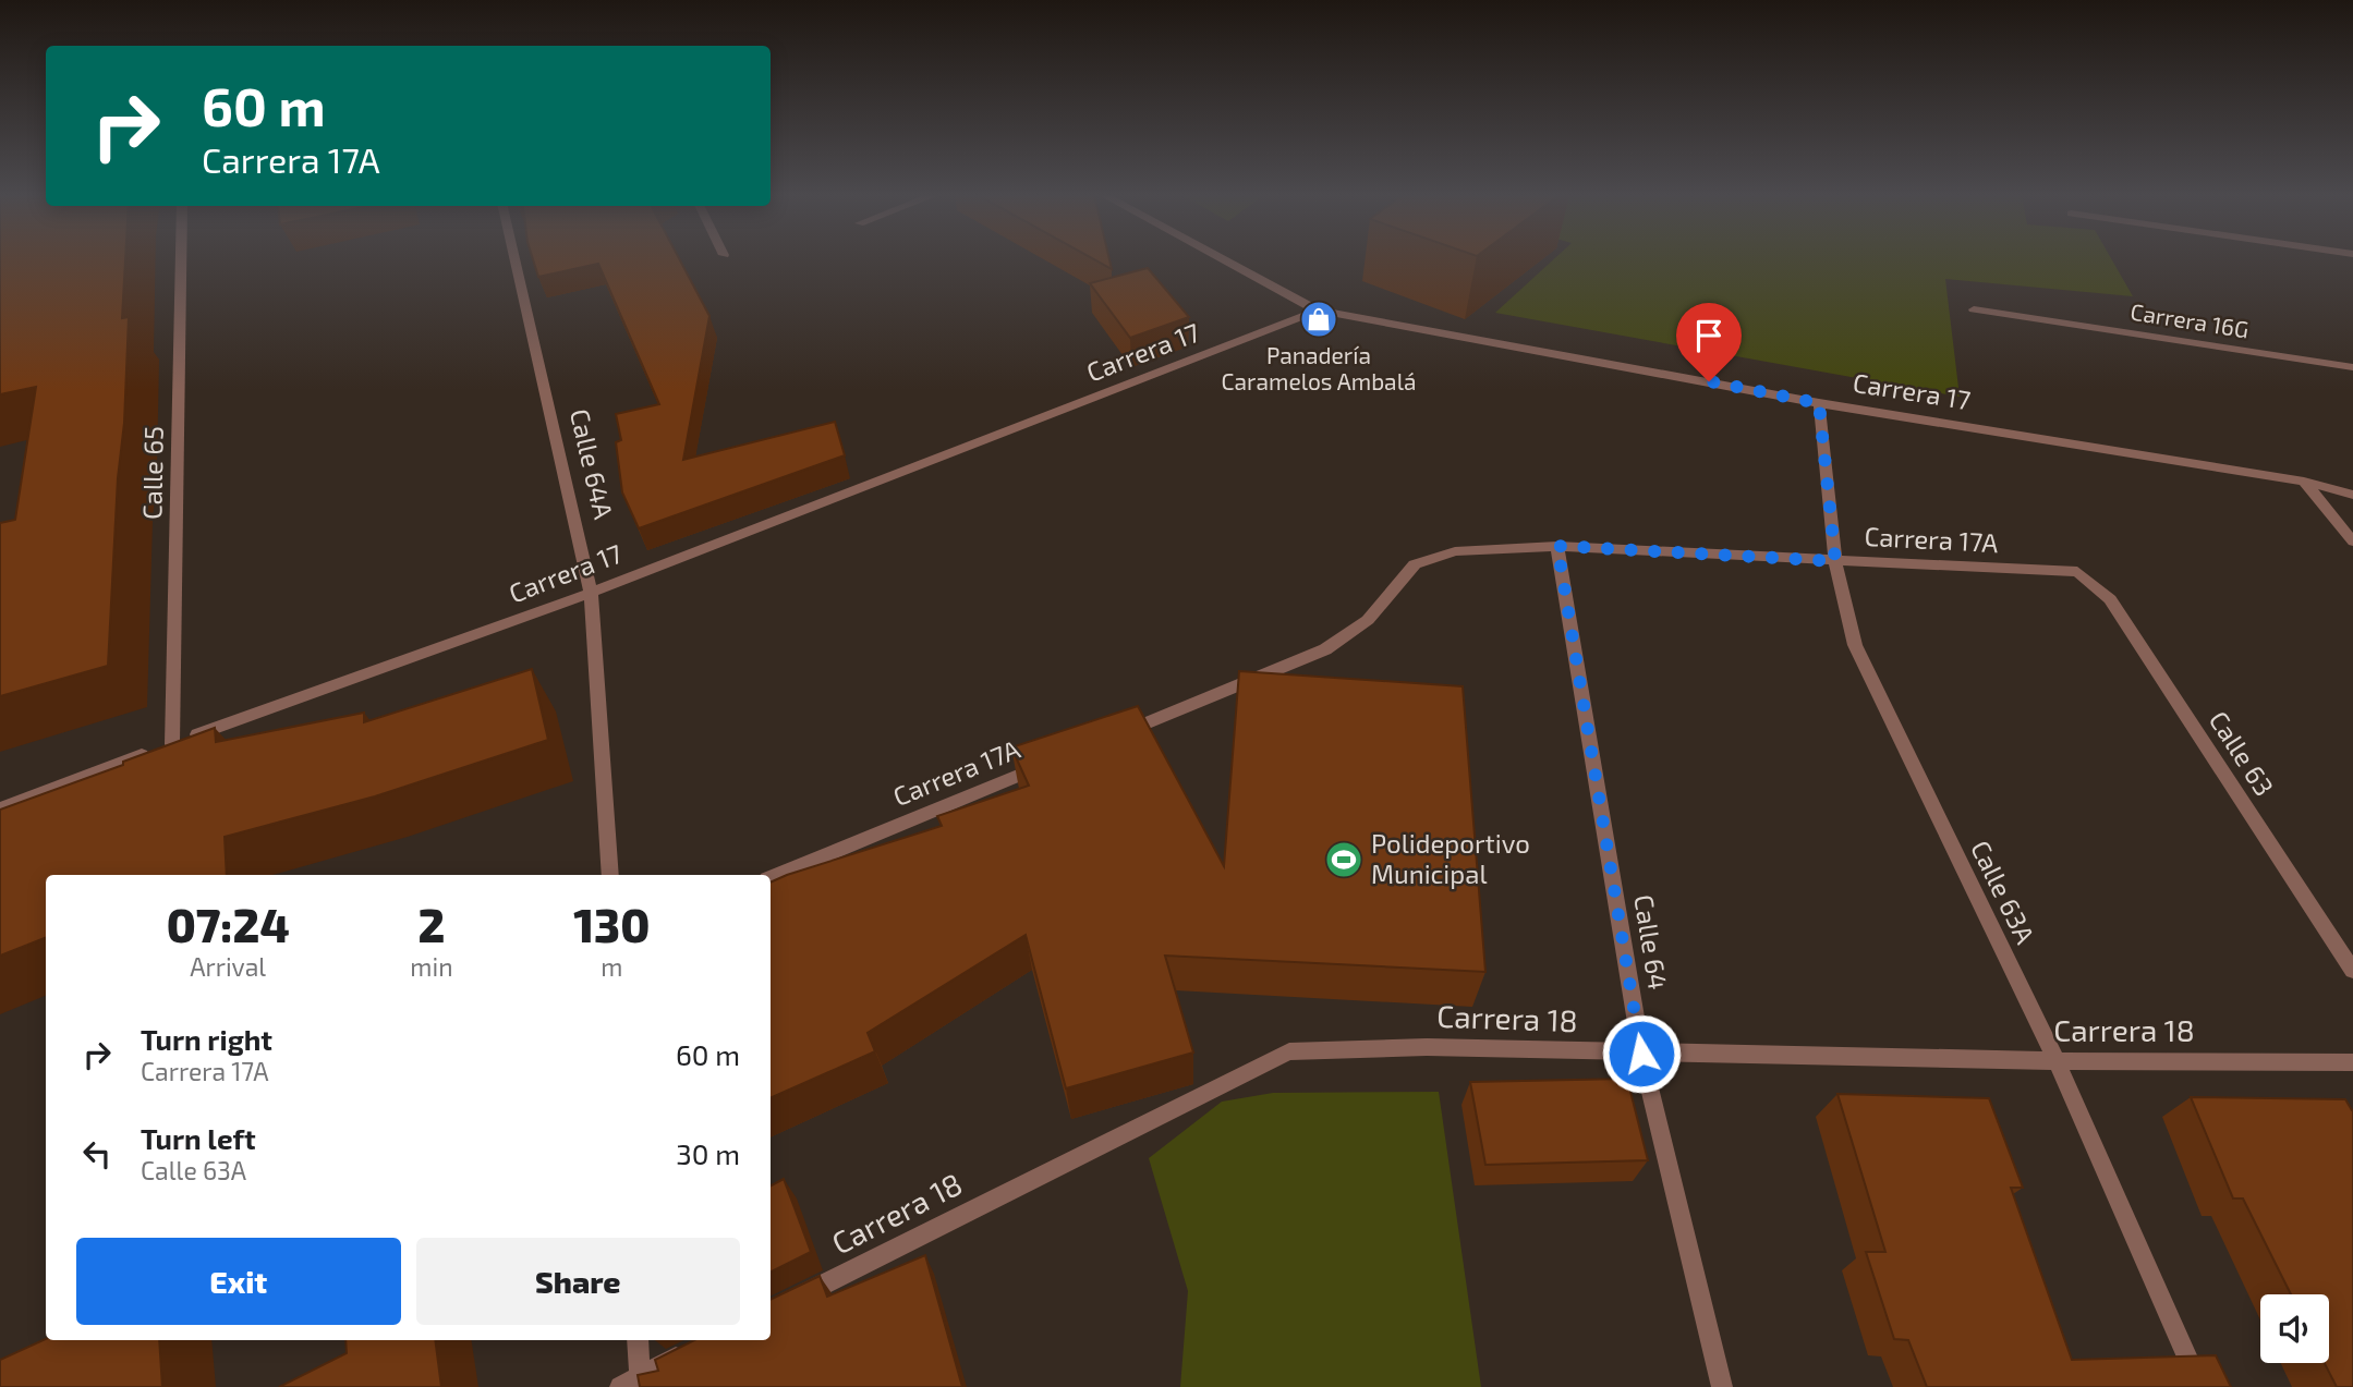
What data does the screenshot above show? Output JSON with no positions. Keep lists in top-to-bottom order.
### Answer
{
  "streets": {
    "street": [
      "Carrera 16G",
      "Carrera 17",
      "Calle 64A",
      "Calle 65",
      "Carrera 17A",
      "Calle 63",
      "Calle 63A",
      "Calle 64",
      "Carrera 18"
    ]
  },
  "crossings": [
    ["Carrera 17", "Calle 64A"],
    ["Carrera 17", "Calle 65"],
    ["Carrera 17", "Calle 63A"],
    ["Carrera 17A", "Calle 63"],
    ["Carrera 17A", "Calle 63A"],
    ["Carrera 17A", "Calle 64"],
    ["Calle 63A", "Carrera 18"],
    ["Calle 64", "Carrera 18"]
  ],
  "places": {
    "shop": ["Panadería Caramelos Ambalá"],
    "sports": ["Polideportivo Municipal"]
  },
  "page": {
    "turn": ["60 m", "Carrera 17A"],
    "eta": [
      "07:24",
      "Arrival",
      "2",
      "min",
      "130",
      "m"
    ],
    "list": [
      {
        "name": "Turn right",
        "note": "Carrera 17A",
        "value": "60 m"
      },
      {
        "name": "Turn left",
        "note": "Calle 63A",
        "value": "30 m"
      }
    ],
    "buttons": ["Exit", "Share"]
  }
}
